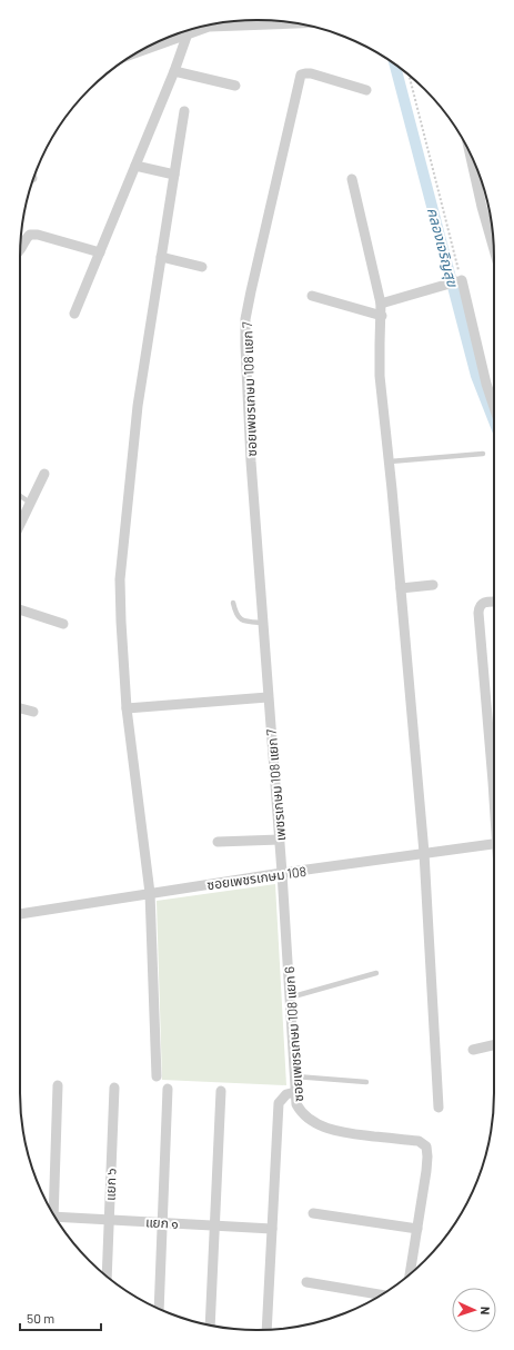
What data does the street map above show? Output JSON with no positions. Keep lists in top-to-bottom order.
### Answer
{
  "streets": {
    "street": [
      "ซอยเพชรเกษม 108 แยก 7",
      "เพชรเกษม 108 แยก 7",
      "ซอยเพชรเกษม 108",
      "ซอยเพชรเกษม 108 แยก 6",
      "แยก ๖",
      "แยก ๑"
    ]
  },
  "crossings": [
    ["ซอยเพชรเกษม 108 แยก 7", "เพชรเกษม 108 แยก 7"],
    ["เพชรเกษม 108 แยก 7", "ซอยเพชรเกษม 108"],
    ["เพชรเกษม 108 แยก 7", "ซอยเพชรเกษม 108 แยก 6"],
    ["ซอยเพชรเกษม 108", "ซอยเพชรเกษม 108 แยก 6"],
    ["แยก ๖", "แยก ๑"]
  ],
  "water": ["คลองเจริญสุข"],
  "scale_bar": "50 m",
  "north": "right"
}
